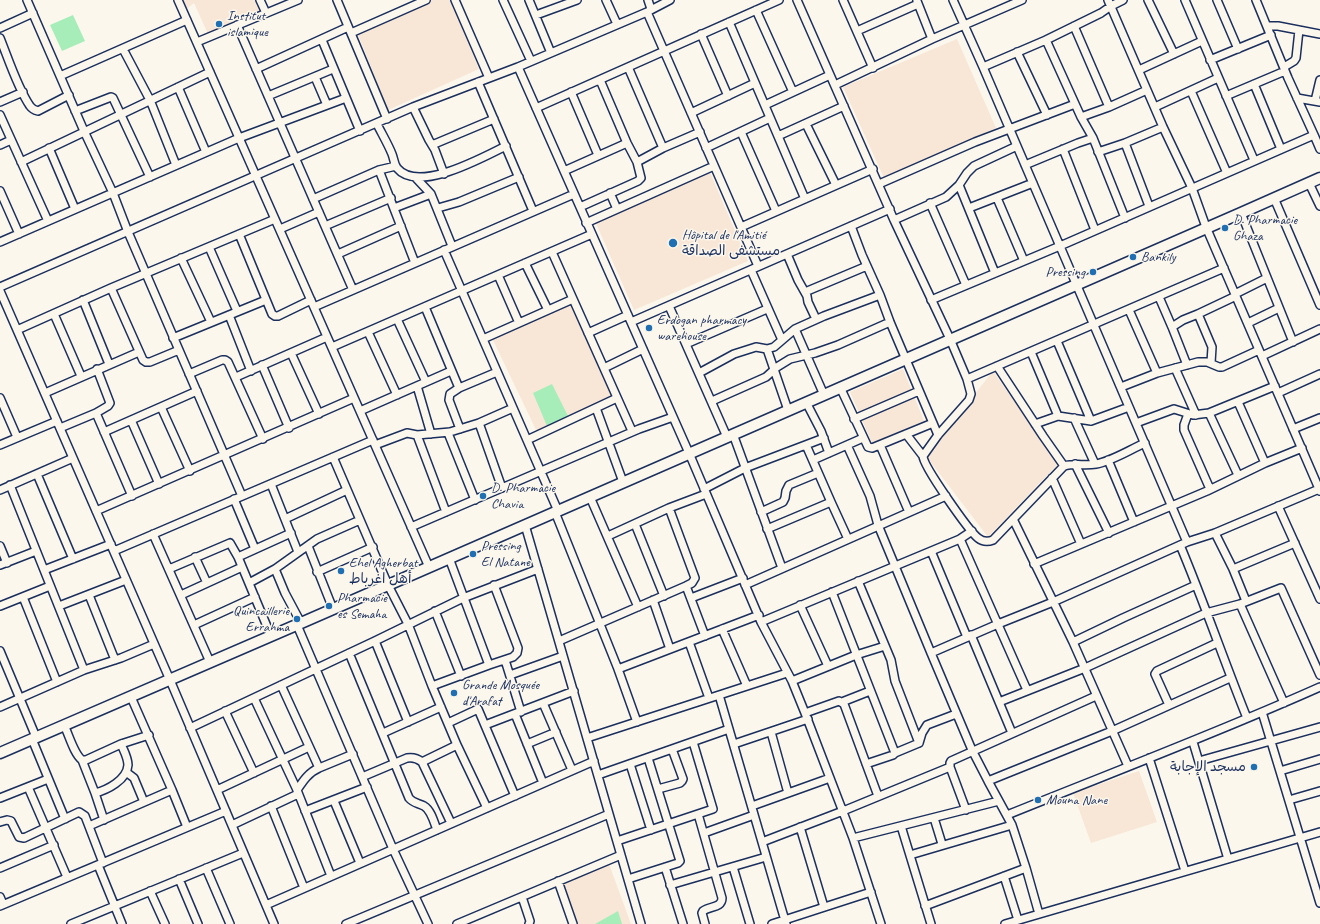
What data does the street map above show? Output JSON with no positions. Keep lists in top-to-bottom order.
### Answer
{
  "places": [
    "Institut islamique",
    "D. Pharmacie Ghaza",
    "Hôpital de l'Amitié مستشفى الصداقة",
    "Bankily",
    "Pressing",
    "Erdogan pharmacy warehouse",
    "D. Pharmacie Chavia",
    "Pressing El Natane",
    "Ehel Agherbat أهل اغرباط",
    "Pharmacie es Semaha",
    "Quincaillerie Errahma",
    "Grande Mosquée d'Arafat",
    "مسجد الإجابة",
    "Mouna Nane"
  ]
}
